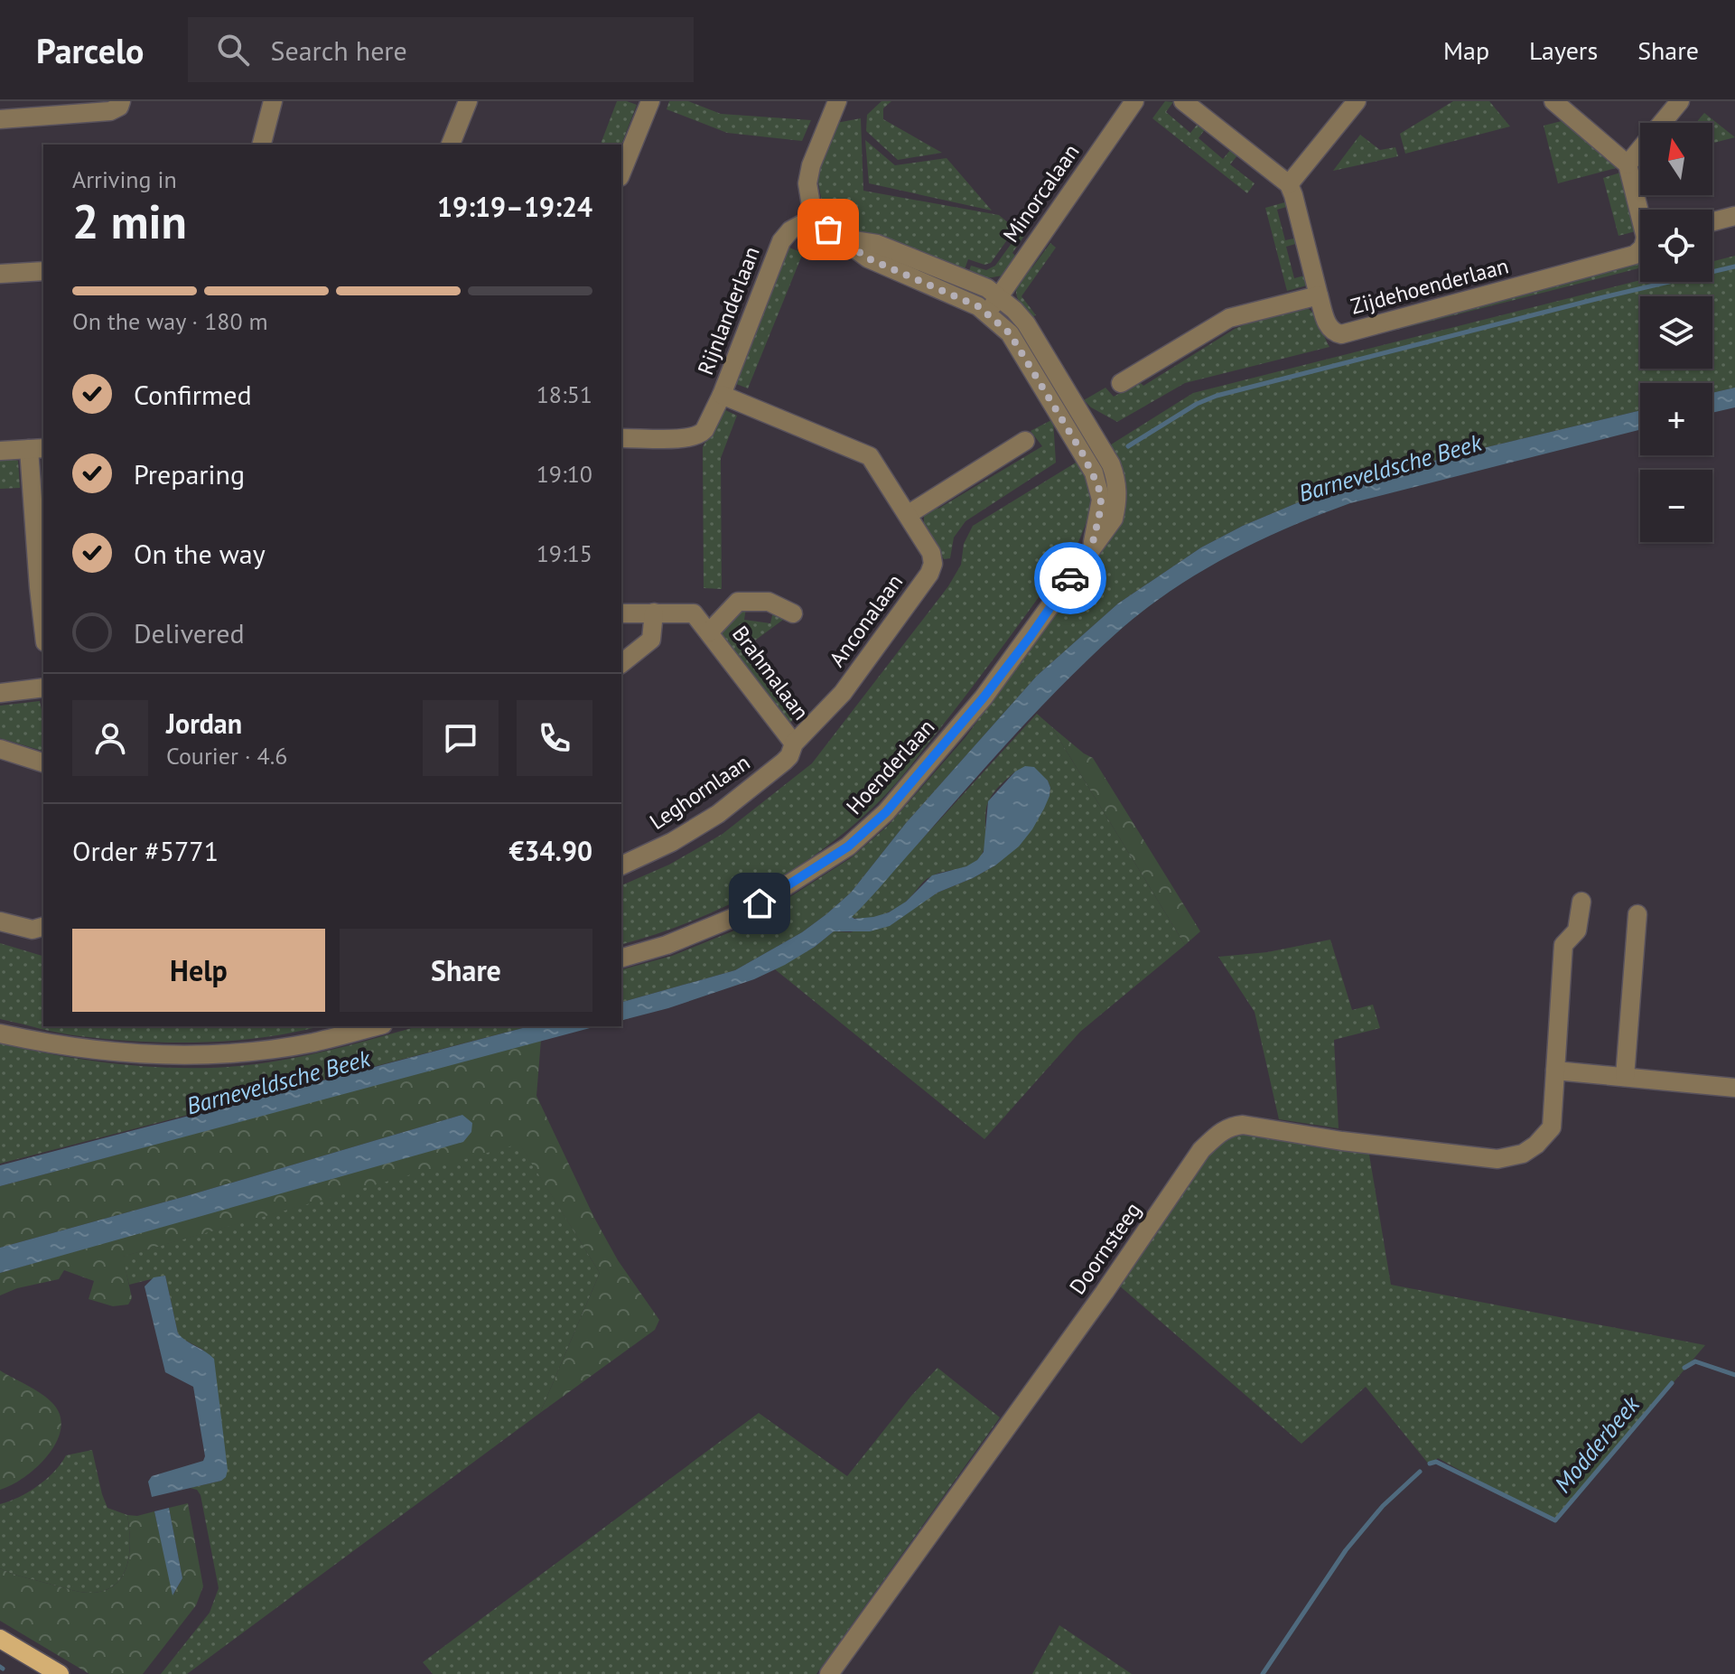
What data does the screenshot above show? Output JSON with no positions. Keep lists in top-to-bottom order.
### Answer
{
  "streets": {
    "street": [
      "Minorcalaan",
      "Zijdehoenderlaan",
      "Rijnlanderlaan",
      "Anconalaan",
      "Brahmalaan",
      "Hoenderlaan",
      "Leghornlaan",
      "Doornsteeg"
    ]
  },
  "crossings": [
    ["Minorcalaan", "Hoenderlaan"],
    ["Rijnlanderlaan", "Anconalaan"],
    ["Rijnlanderlaan", "Hoenderlaan"],
    ["Anconalaan", "Brahmalaan"],
    ["Anconalaan", "Leghornlaan"],
    ["Brahmalaan", "Leghornlaan"]
  ],
  "water": ["Barneveldsche Beek", "Modderbeek"],
  "north": "top",
  "page": {
    "header": "Parcelo",
    "search": "Search here",
    "nav": ["Map", "Layers", "Share"],
    "map_buttons": ["+", "−"],
    "heading": ["2 min", "Arriving in", "19:19–19:24"],
    "panel": [
      "Jordan",
      "Courier · 4.6",
      "Order #5771",
      "€34.90"
    ],
    "bar": "On the way · 180 m",
    "list": [
      ["Confirmed", "18:51"],
      ["Preparing", "19:10"],
      ["On the way", "19:15"],
      "Delivered"
    ],
    "buttons": ["Help", "Share"]
  }
}
